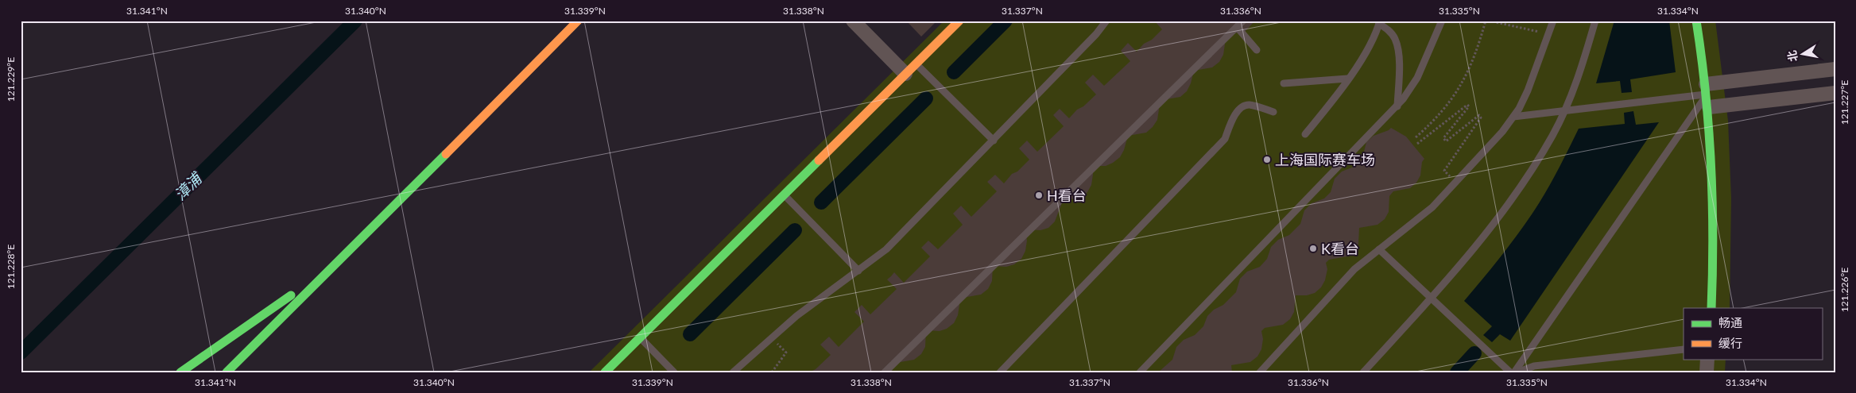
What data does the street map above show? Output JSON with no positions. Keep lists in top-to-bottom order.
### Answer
{
  "water": ["漳浦"],
  "places": ["上海国际赛车场", "H看台", "K看台"],
  "legend": ["畅通", "缓行"],
  "north": "left",
  "coordinates": [
    "31.341°N",
    "31.340°N",
    "31.339°N",
    "31.338°N",
    "31.337°N",
    "31.336°N",
    "31.335°N",
    "31.334°N",
    "121.229°E",
    "121.227°E",
    "121.228°E",
    "121.226°E"
  ]
}
